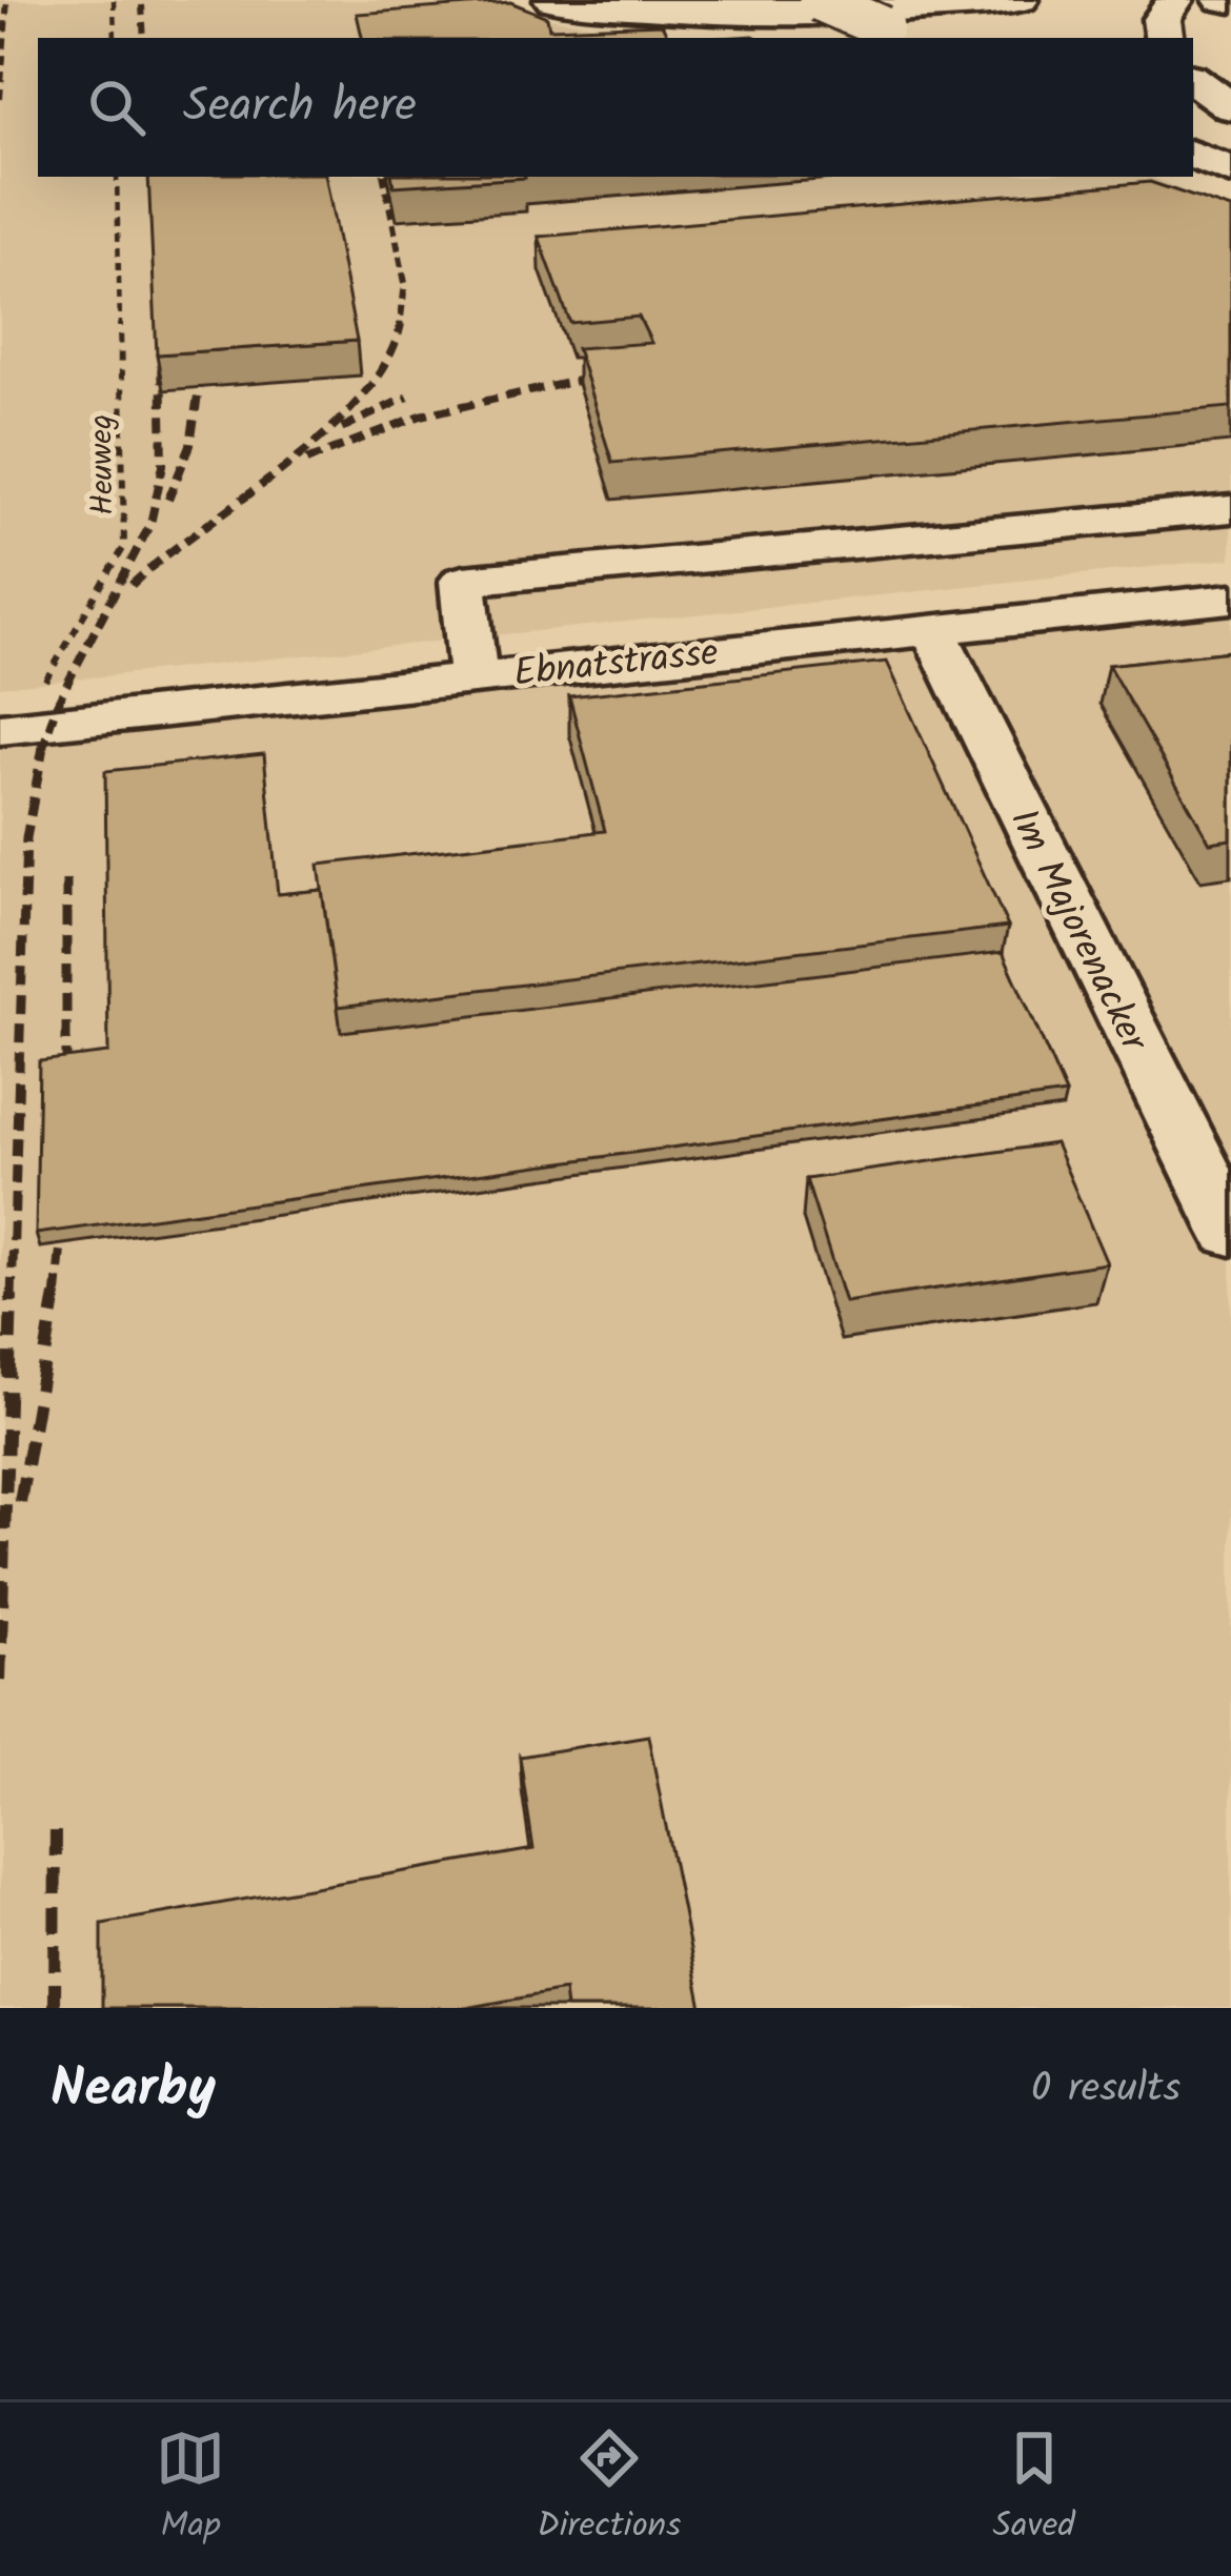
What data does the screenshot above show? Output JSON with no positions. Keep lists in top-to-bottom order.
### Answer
{
  "streets": {
    "street": ["Ebnatstrasse", "Im Majorenacker"],
    "path": ["Heuweg"]
  },
  "crossings": [
    ["Heuweg", "Ebnatstrasse"],
    ["Ebnatstrasse", "Im Majorenacker"]
  ],
  "page": {
    "search": "Search here",
    "heading": ["Nearby", "0 results"],
    "nav": ["Map", "Directions", "Saved"]
  }
}
